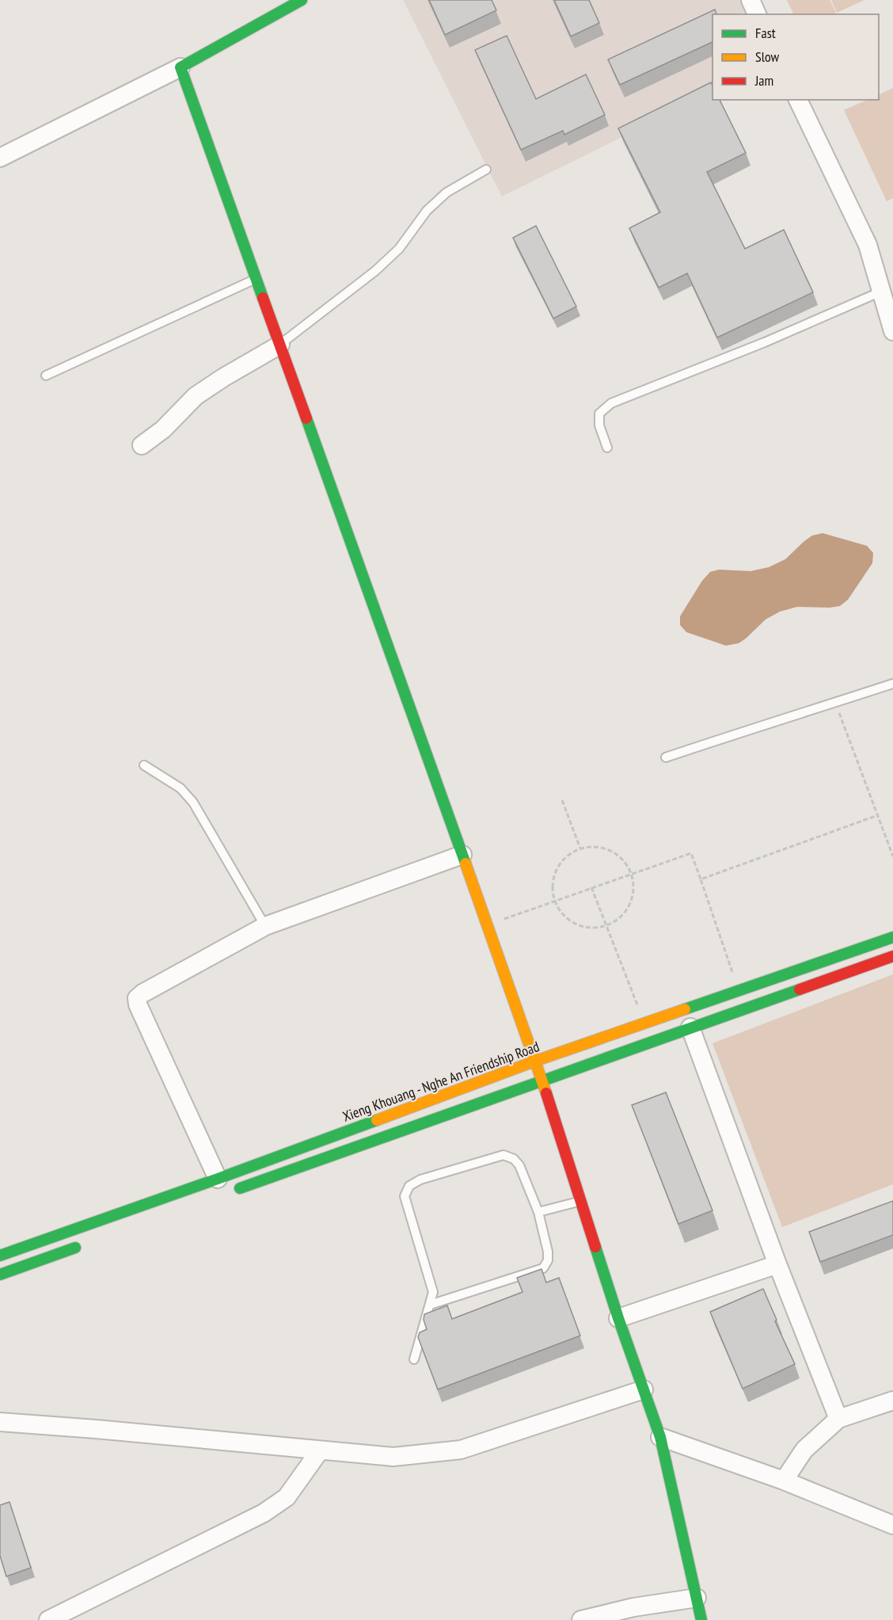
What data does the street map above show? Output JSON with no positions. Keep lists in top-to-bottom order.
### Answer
{
  "streets": {
    "street": ["Xieng Khouang - Nghe An Friendship Road"]
  },
  "legend": ["Fast", "Slow", "Jam"]
}
